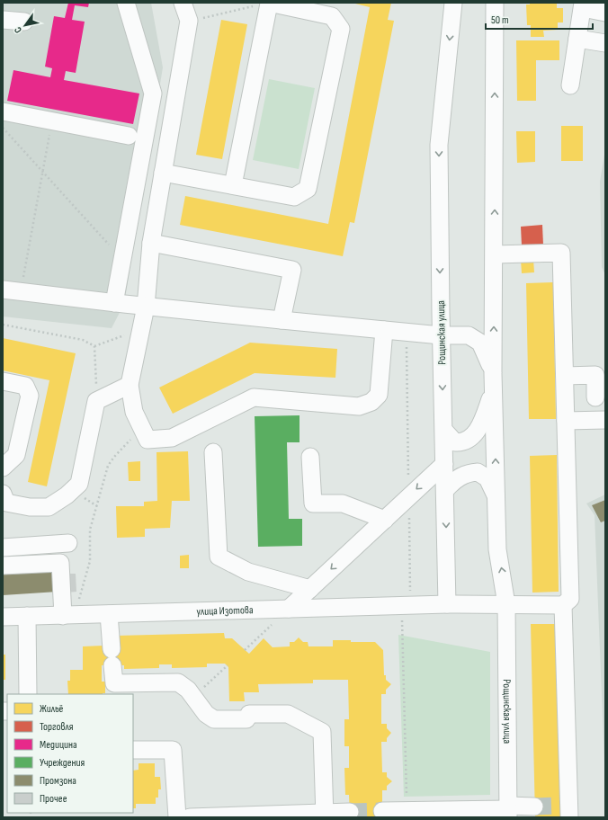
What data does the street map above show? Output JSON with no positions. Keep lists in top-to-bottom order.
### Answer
{
  "streets": {
    "street": ["Рощинская улица", "улица Изотова"]
  },
  "crossings": [
    ["Рощинская улица", "улица Изотова"]
  ],
  "legend": [
    "Жильё",
    "Торговля",
    "Медицина",
    "Учреждения",
    "Промзона",
    "Прочее"
  ],
  "scale_bar": "50 m",
  "north": "bottom left"
}
